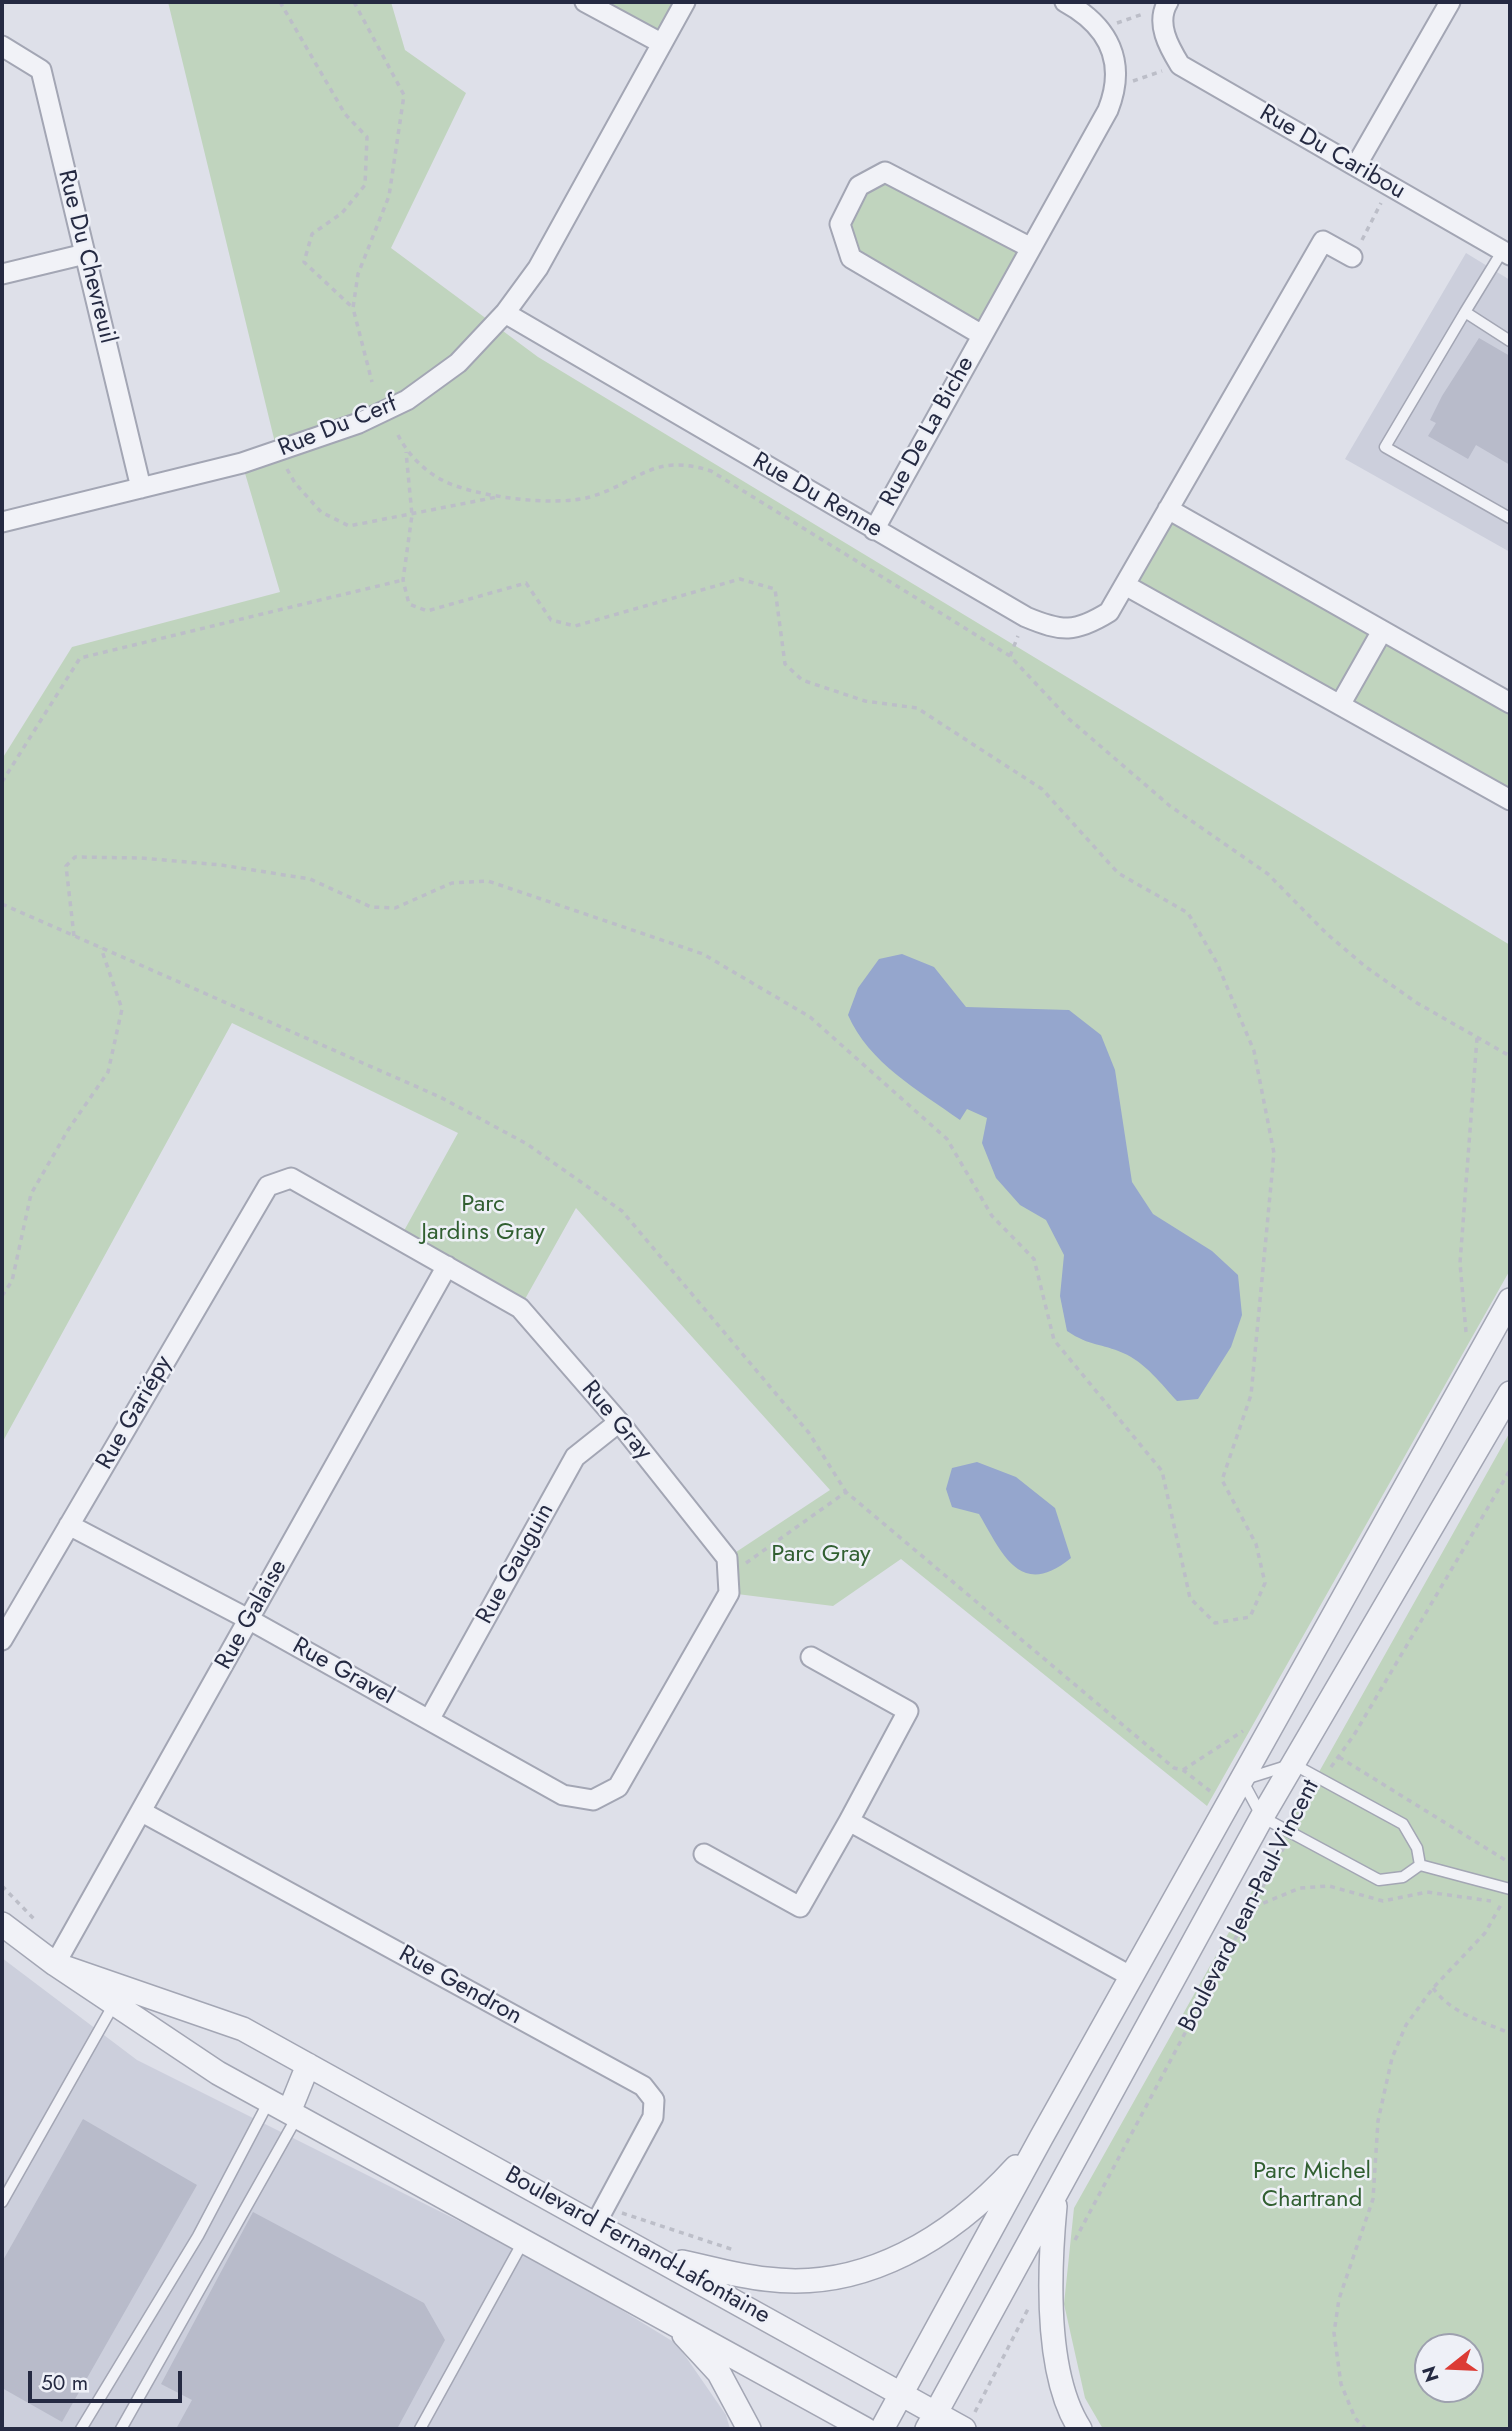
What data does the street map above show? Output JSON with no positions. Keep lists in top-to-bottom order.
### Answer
{
  "streets": {
    "street": [
      "Rue Du Caribou",
      "Rue Du Chevreuil",
      "Rue Du Cerf",
      "Rue De La Biche",
      "Rue Du Renne",
      "Rue Gariépy",
      "Rue Gray",
      "Rue Gauguin",
      "Rue Galaise",
      "Rue Gravel",
      "Boulevard Jean-Paul-Vincent",
      "Rue Gendron",
      "Boulevard Fernand-Lafontaine"
    ]
  },
  "crossings": [
    ["Rue Du Chevreuil", "Rue Du Cerf"],
    ["Rue Du Cerf", "Rue Du Renne"],
    ["Rue De La Biche", "Rue Du Renne"],
    ["Rue Gariépy", "Rue Gray"],
    ["Rue Gariépy", "Rue Gravel"],
    ["Rue Gray", "Rue Gauguin"],
    ["Rue Gray", "Rue Galaise"],
    ["Rue Gray", "Rue Gravel"],
    ["Rue Gauguin", "Rue Gravel"],
    ["Rue Galaise", "Rue Gravel"],
    ["Rue Galaise", "Rue Gendron"],
    ["Rue Galaise", "Boulevard Fernand-Lafontaine"],
    ["Boulevard Jean-Paul-Vincent", "Boulevard Fernand-Lafontaine"],
    ["Rue Gendron", "Boulevard Fernand-Lafontaine"]
  ],
  "parks": ["Parc Jardins Gray", "Parc Gray", "Parc Michel Chartrand"],
  "scale_bar": "50 m",
  "north": "left"
}
